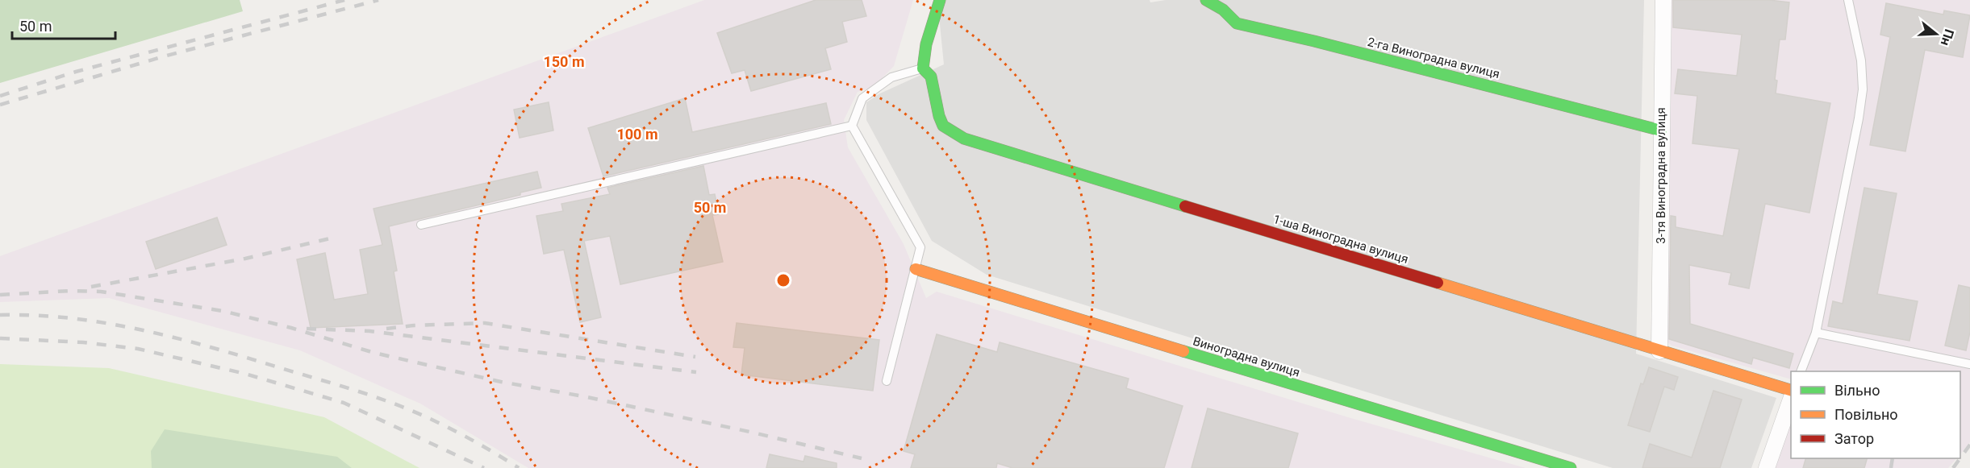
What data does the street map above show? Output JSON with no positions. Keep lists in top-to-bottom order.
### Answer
{
  "streets": {
    "street": [
      "2-га Виноградна вулиця",
      "3-тя Виноградна вулиця",
      "1-ша Виноградна вулиця",
      "Виноградна вулиця"
    ]
  },
  "crossings": [
    ["2-га Виноградна вулиця", "3-тя Виноградна вулиця"],
    ["3-тя Виноградна вулиця", "1-ша Виноградна вулиця"]
  ],
  "legend": ["Вільно", "Повільно", "Затор"],
  "scale_bar": "50 m",
  "north": "right",
  "rings": ["150 m", "100 m", "50 m"]
}
